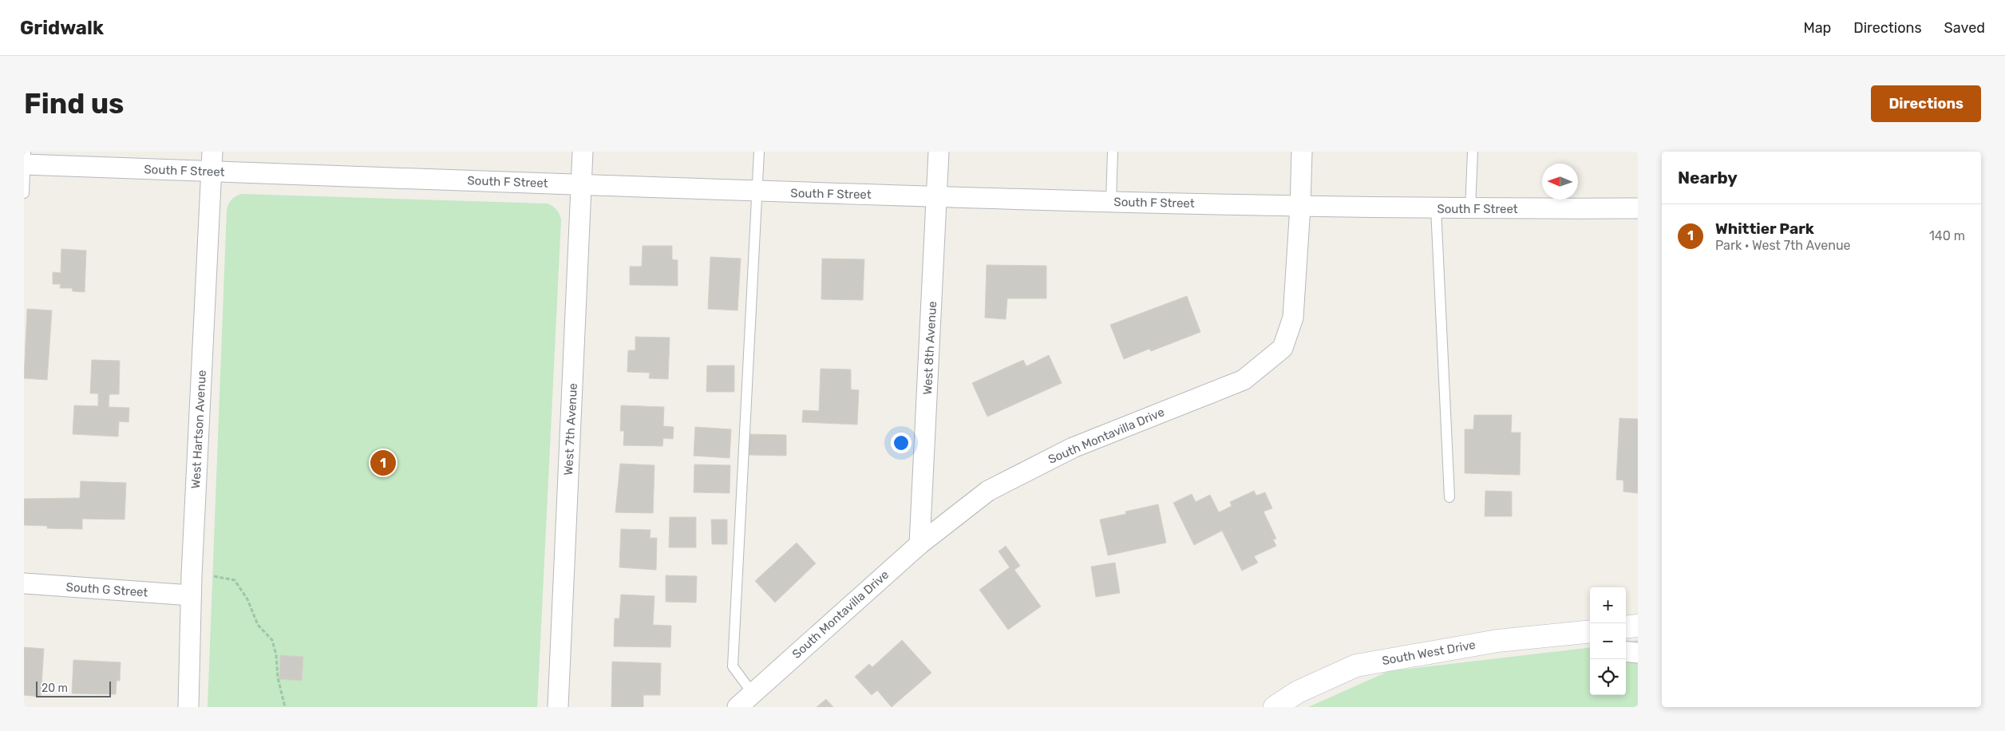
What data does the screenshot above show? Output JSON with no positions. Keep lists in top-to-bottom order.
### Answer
{
  "streets": {
    "street": [
      "South F Street",
      "West 8th Avenue",
      "West Hartson Avenue",
      "West 7th Avenue",
      "South Montavilla Drive",
      "South G Street",
      "South West Drive"
    ]
  },
  "crossings": [
    ["South F Street", "West 8th Avenue"],
    ["South F Street", "West Hartson Avenue"],
    ["South F Street", "West 7th Avenue"],
    ["South F Street", "South Montavilla Drive"],
    ["West 8th Avenue", "South Montavilla Drive"],
    ["West Hartson Avenue", "South G Street"]
  ],
  "scale_bar": "20 m",
  "north": "left",
  "page": {
    "header": "Gridwalk",
    "nav": ["Map", "Directions", "Saved"],
    "buttons": "Directions",
    "title": "Find us",
    "heading": "Nearby",
    "list": [
      {
        "mark": "1",
        "name": "Whittier Park",
        "note": "Park · West 7th Avenue",
        "value": "140 m"
      }
    ],
    "pins": "1",
    "map_buttons": ["+", "−"],
    "scale": "20 m"
  }
}
